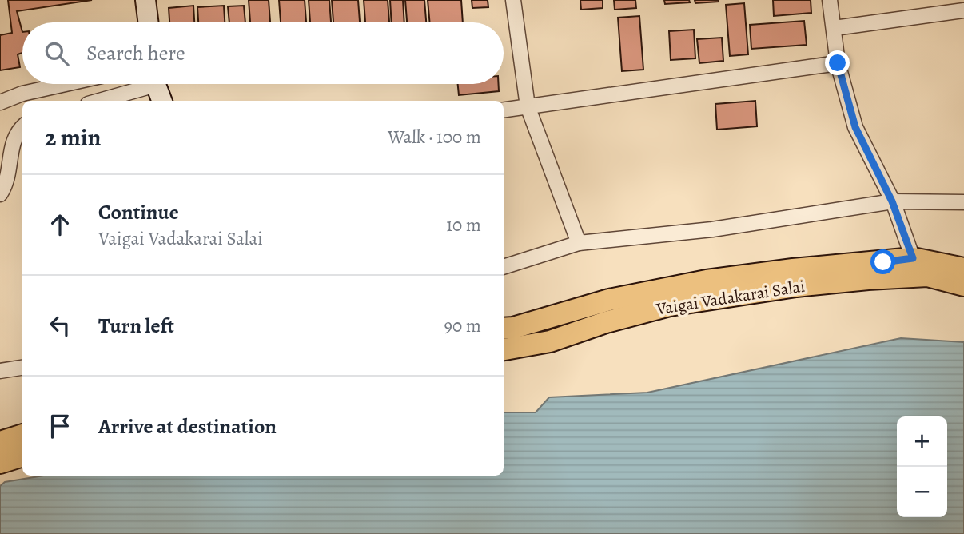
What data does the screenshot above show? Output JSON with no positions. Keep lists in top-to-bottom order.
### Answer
{
  "streets": {
    "main road": ["Vaigai Vadakarai Salai"]
  },
  "page": {
    "search": "Search here",
    "heading": ["2 min", "Walk · 100 m"],
    "list": [
      ["Continue", "Vaigai Vadakarai Salai", "10 m"],
      ["Turn left", "90 m"],
      "Arrive at destination"
    ],
    "map_buttons": ["+", "−"]
  }
}
